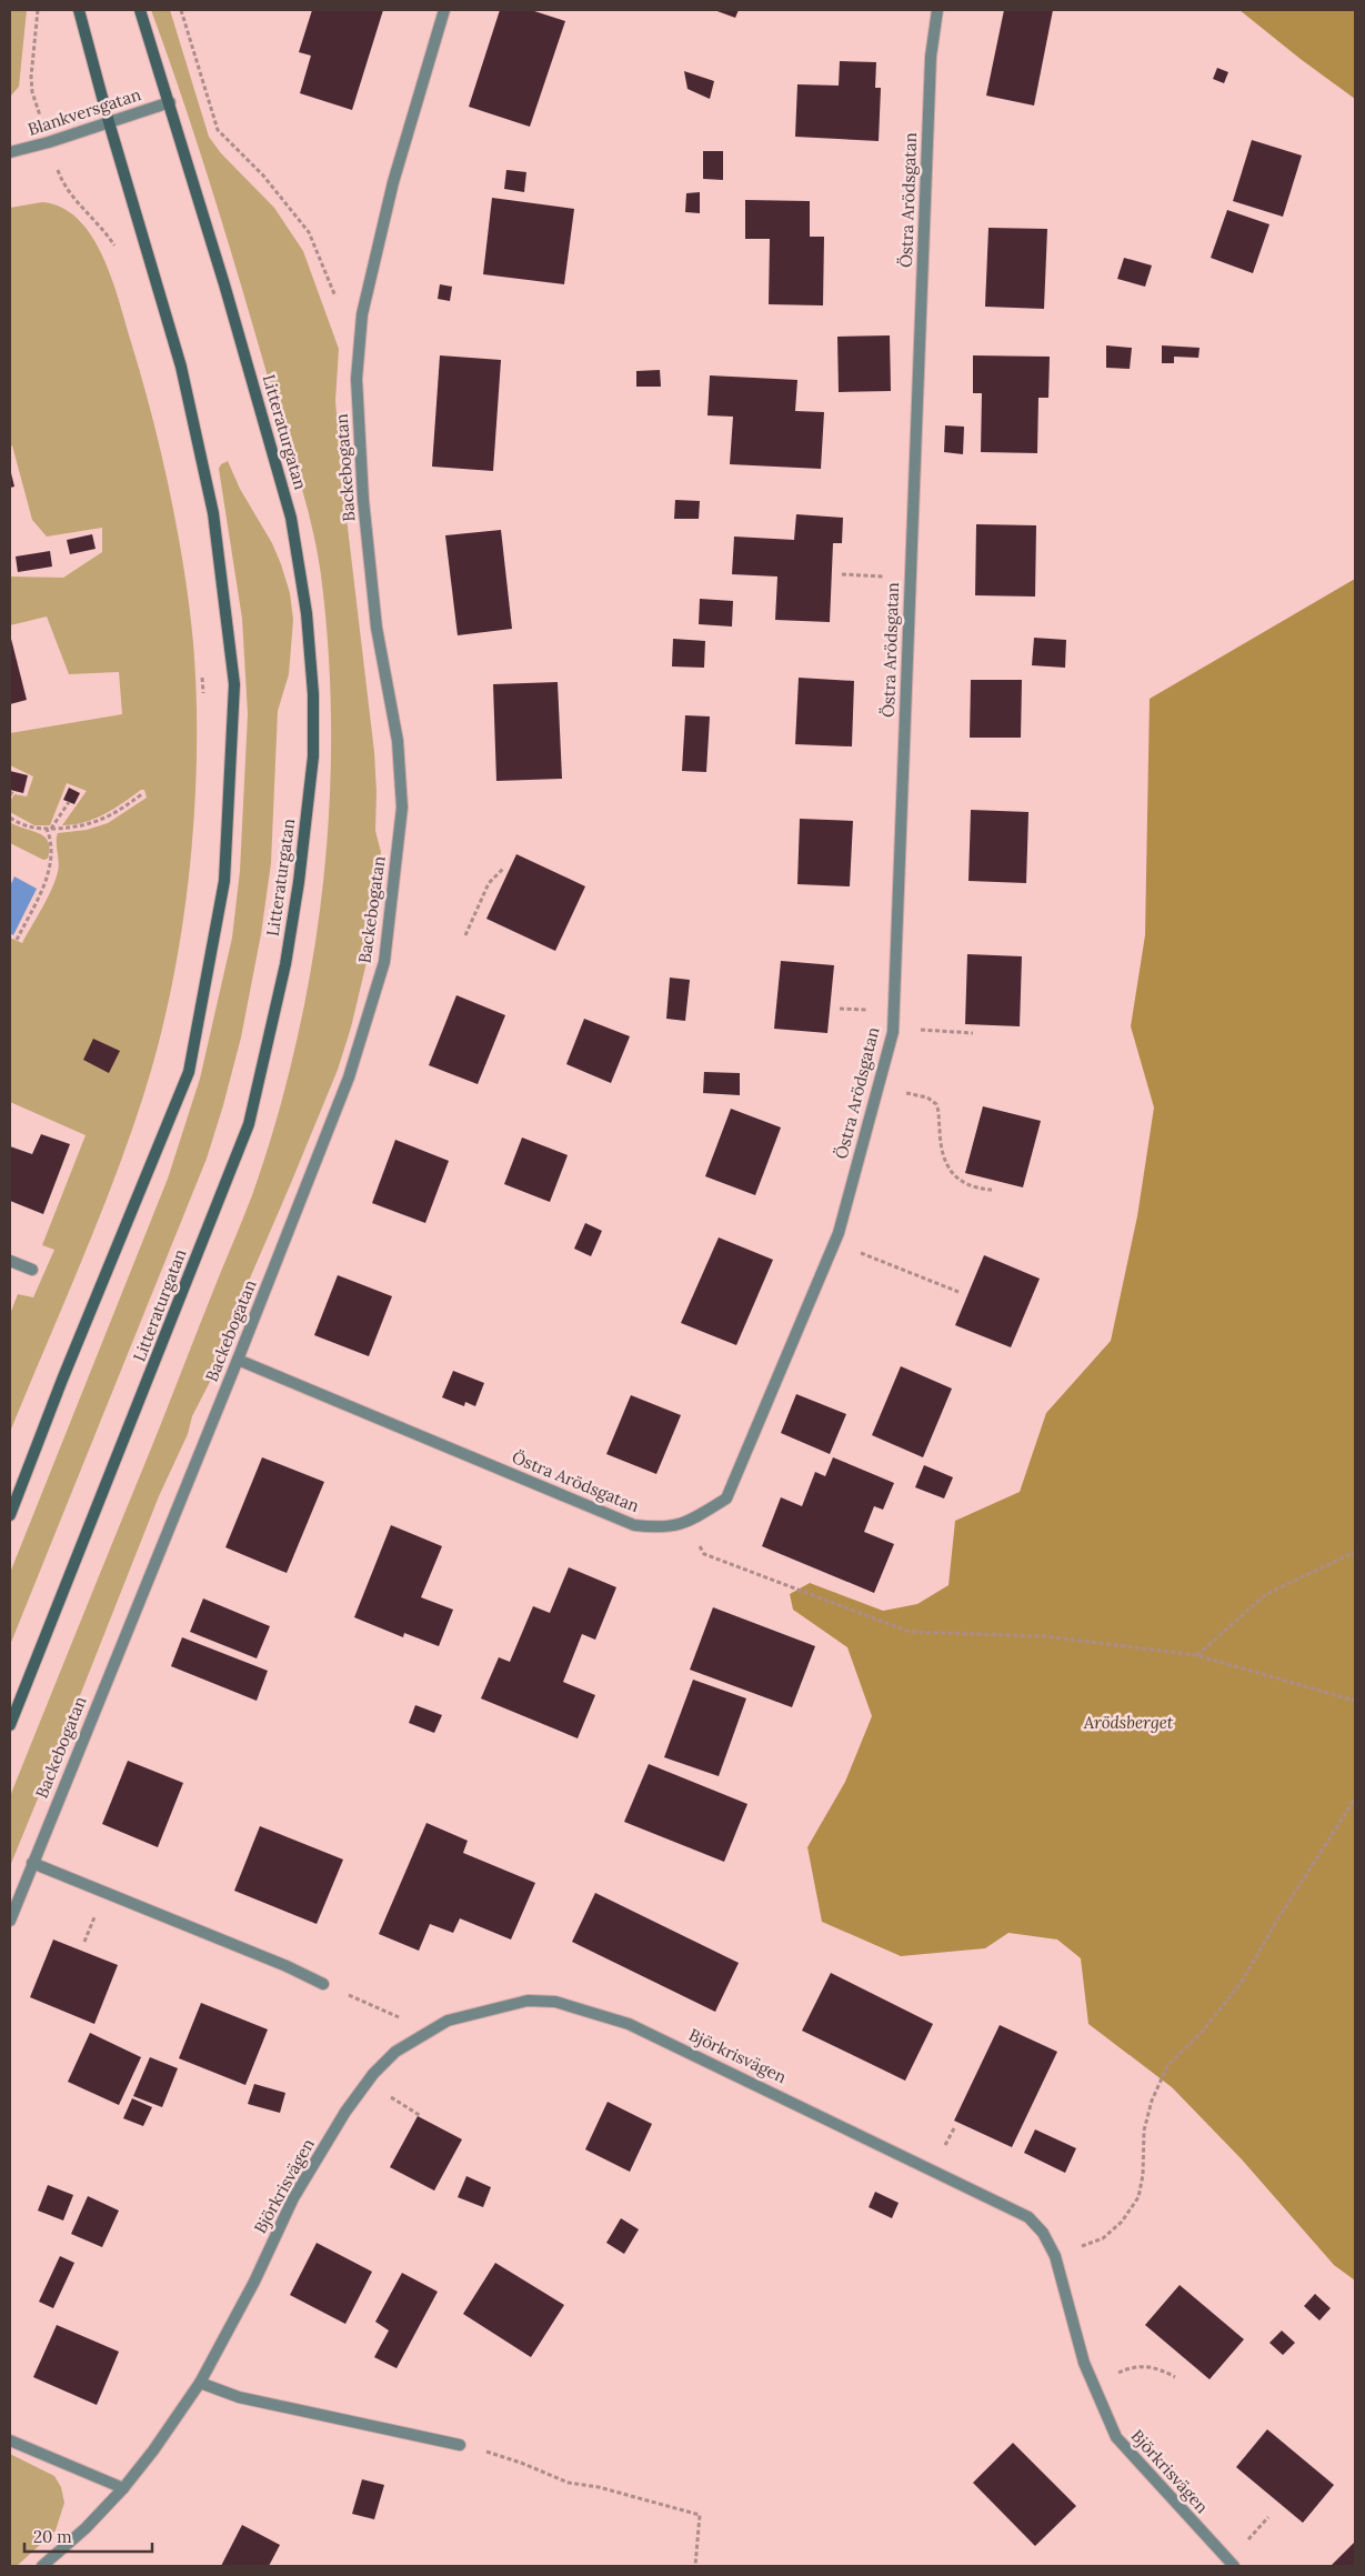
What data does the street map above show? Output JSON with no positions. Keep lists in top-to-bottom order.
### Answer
{
  "streets": {
    "street": [
      "Blankversgatan",
      "Östra Arödsgatan",
      "Litteraturgatan",
      "Backebogatan",
      "Björkrisvägen"
    ]
  },
  "crossings": [
    ["Blankversgatan", "Litteraturgatan"],
    ["Östra Arödsgatan", "Backebogatan"]
  ],
  "parks": ["Arödsberget"],
  "scale_bar": "20 m"
}
